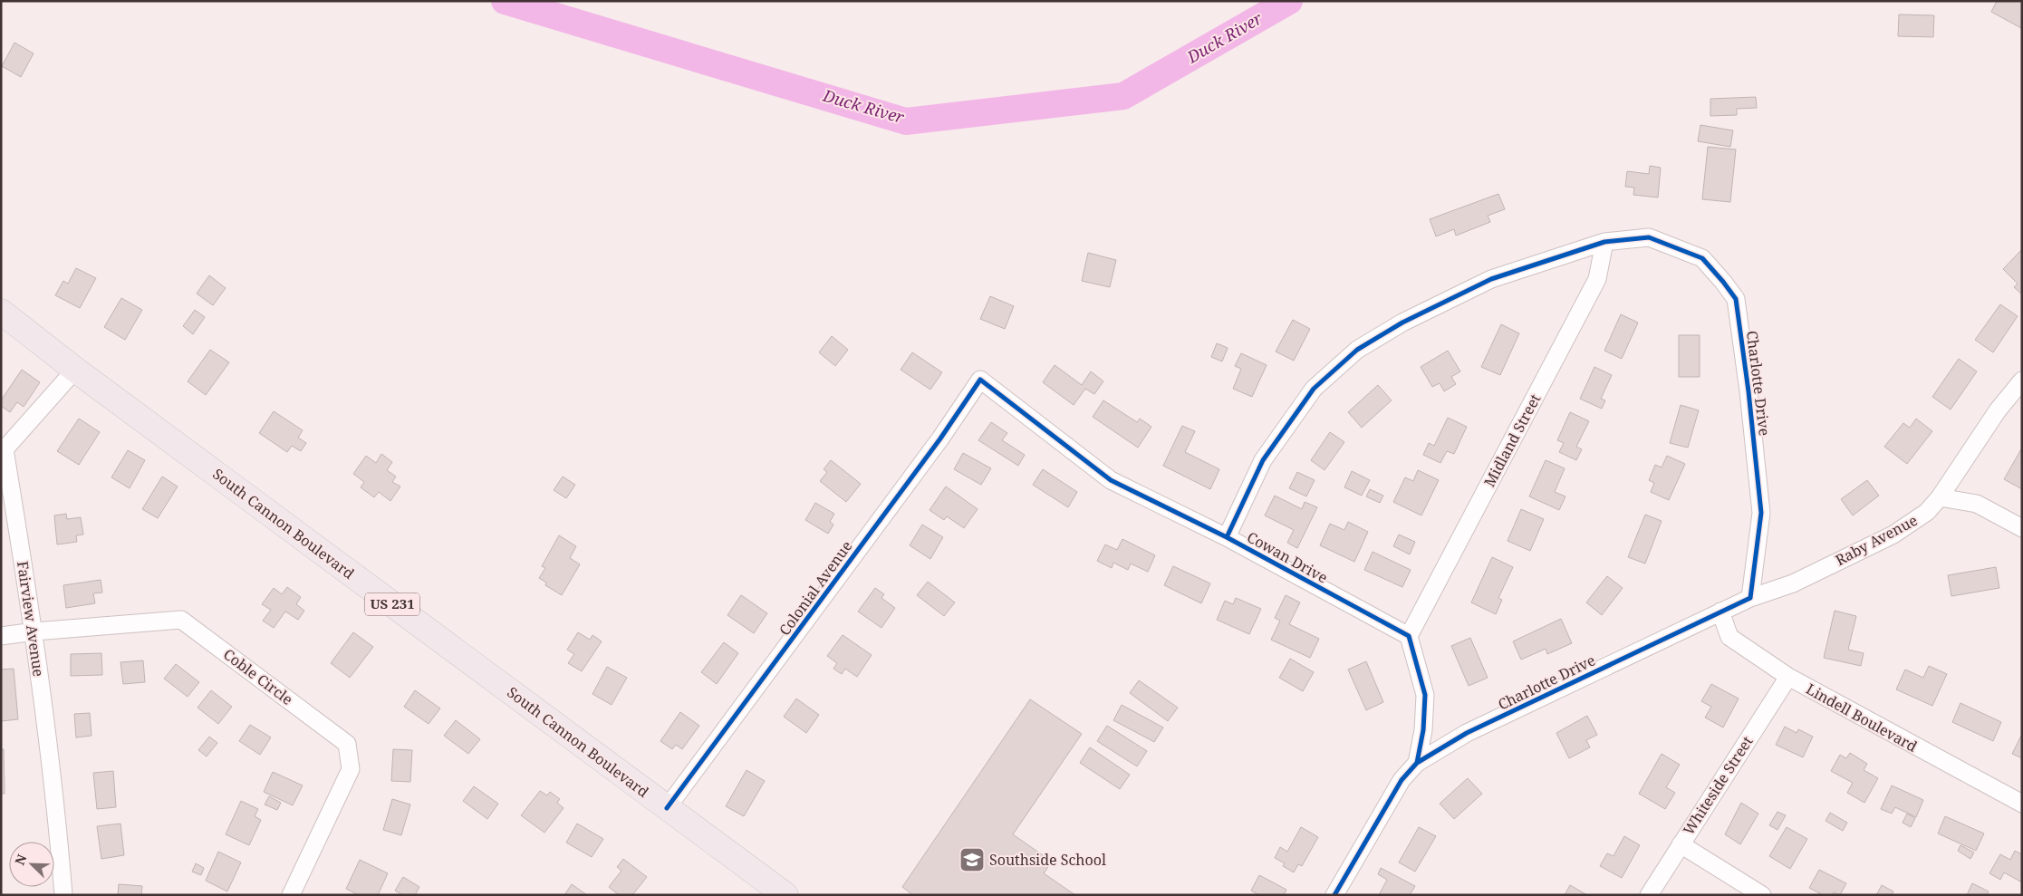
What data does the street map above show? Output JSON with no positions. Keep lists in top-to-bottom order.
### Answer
{
  "streets": {
    "highway": ["South Cannon Boulevard", "US 231"],
    "street": [
      "Charlotte Drive",
      "Midland Street",
      "Raby Avenue",
      "Cowan Drive",
      "Colonial Avenue",
      "Fairview Avenue",
      "Coble Circle",
      "Lindell Boulevard",
      "Whiteside Street"
    ]
  },
  "crossings": [
    ["Charlotte Drive", "Midland Street"],
    ["Charlotte Drive", "Raby Avenue"],
    ["Charlotte Drive", "Cowan Drive"],
    ["Charlotte Drive", "Lindell Boulevard"],
    ["Midland Street", "Cowan Drive"],
    ["South Cannon Boulevard", "Colonial Avenue"],
    ["South Cannon Boulevard", "Fairview Avenue"],
    ["Cowan Drive", "Colonial Avenue"],
    ["Fairview Avenue", "Coble Circle"],
    ["Lindell Boulevard", "Whiteside Street"]
  ],
  "water": ["Duck River"],
  "places": {
    "school or university": ["Southside School"]
  },
  "north": "top left"
}
